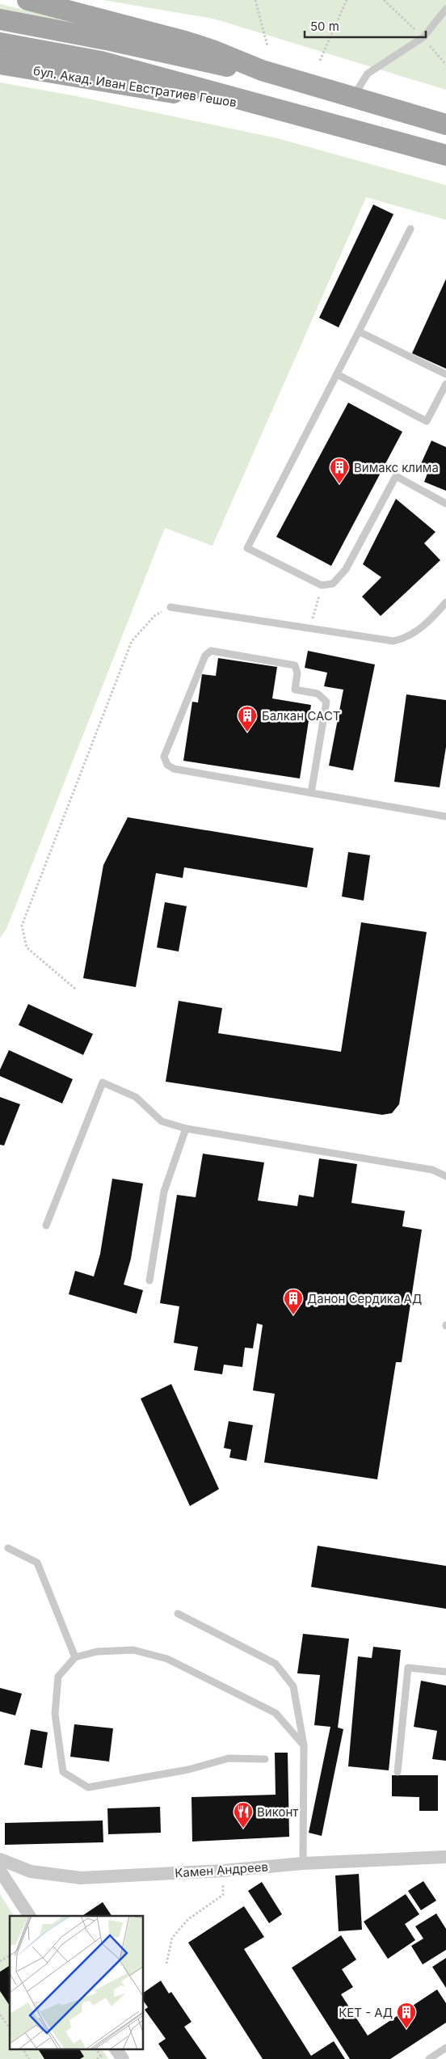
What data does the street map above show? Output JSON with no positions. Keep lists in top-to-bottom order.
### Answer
{
  "streets": {
    "main road": ["бул. Акад. Иван Евстратиев Гешов"],
    "street": ["Камен Андреев"]
  },
  "places": {
    "building": [
      "Вимакс клима",
      "Балкан САСТ",
      "Данон Сердика АД",
      "КЕТ - АД"
    ],
    "restaurant": ["Виконт"]
  },
  "scale_bar": "50 m"
}
